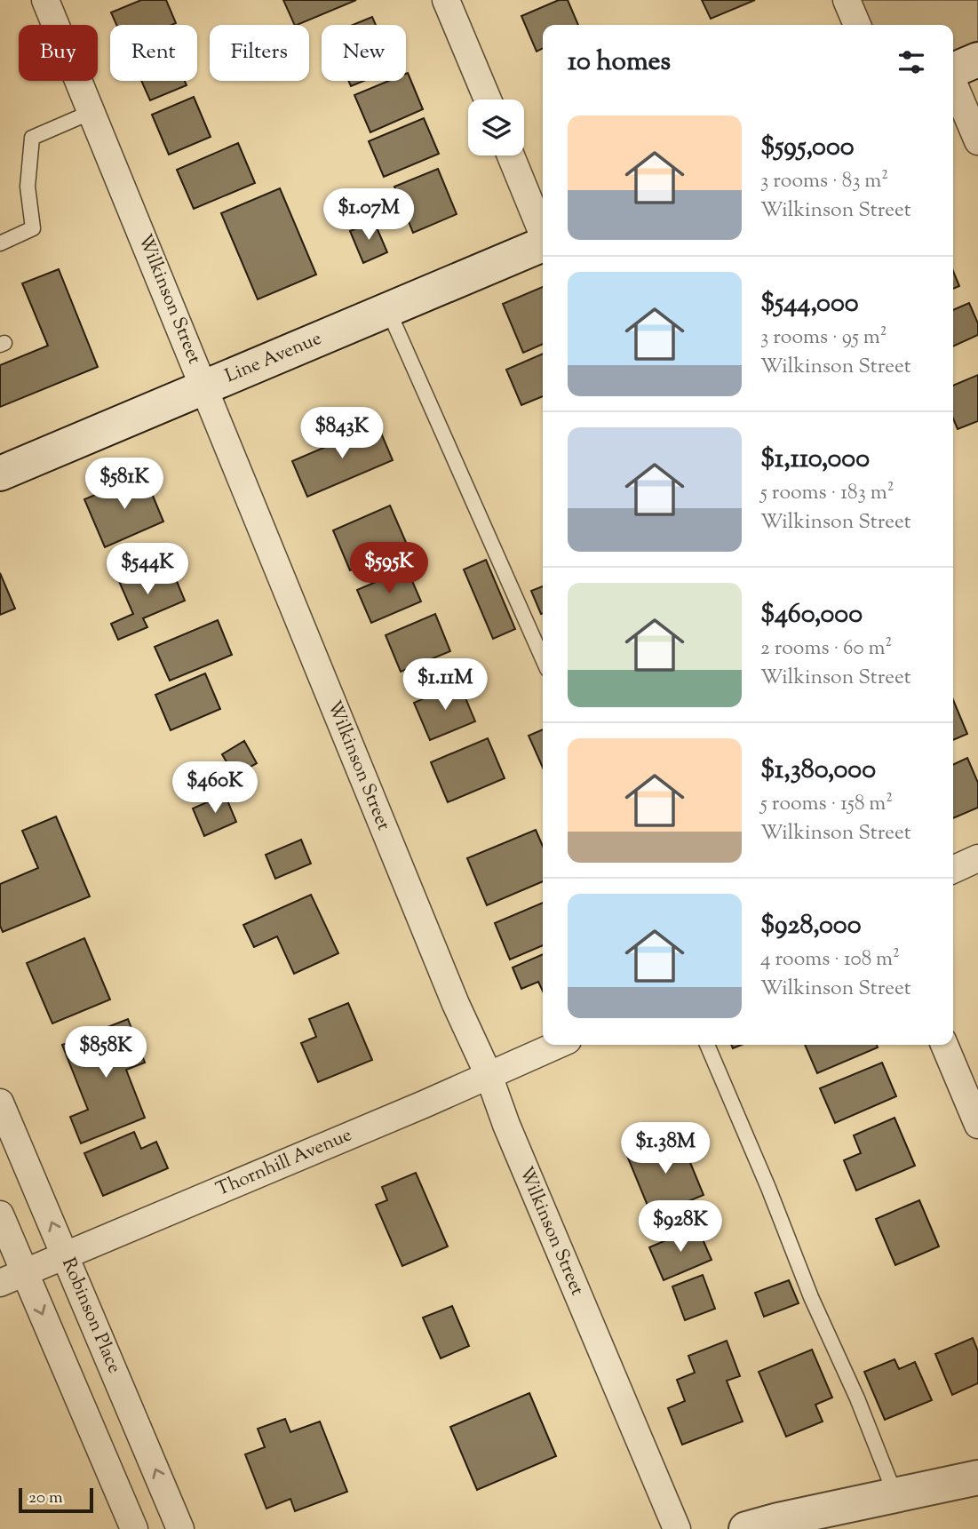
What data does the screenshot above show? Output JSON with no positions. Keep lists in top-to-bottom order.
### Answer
{
  "streets": {
    "main road": ["Line Avenue"],
    "street": ["Wilkinson Street", "Thornhill Avenue", "Robinson Place"]
  },
  "crossings": [
    ["Wilkinson Street", "Line Avenue"],
    ["Wilkinson Street", "Thornhill Avenue"],
    ["Thornhill Avenue", "Robinson Place"]
  ],
  "scale_bar": "20 m",
  "page": {
    "chip": [
      "Buy",
      "Rent",
      "Filters",
      "New"
    ],
    "heading": "10 homes",
    "list": [
      {
        "name": "$595,000",
        "note": "3 rooms · 83 m² · Wilkinson Street"
      },
      {
        "name": "$544,000",
        "note": "3 rooms · 95 m² · Wilkinson Street"
      },
      {
        "name": "$1,110,000",
        "note": "5 rooms · 183 m² · Wilkinson Street"
      },
      {
        "name": "$460,000",
        "note": "2 rooms · 60 m² · Wilkinson Street"
      },
      {
        "name": "$1,380,000",
        "note": "5 rooms · 158 m² · Wilkinson Street"
      },
      {
        "name": "$928,000",
        "note": "4 rooms · 108 m² · Wilkinson Street"
      }
    ],
    "price": [
      "$1.07M",
      "$843K",
      "$581K",
      "$595K",
      "$544K",
      "$1.11M",
      "$460K",
      "$858K",
      "$1.38M",
      "$928K"
    ],
    "scale": "20 m"
  }
}
